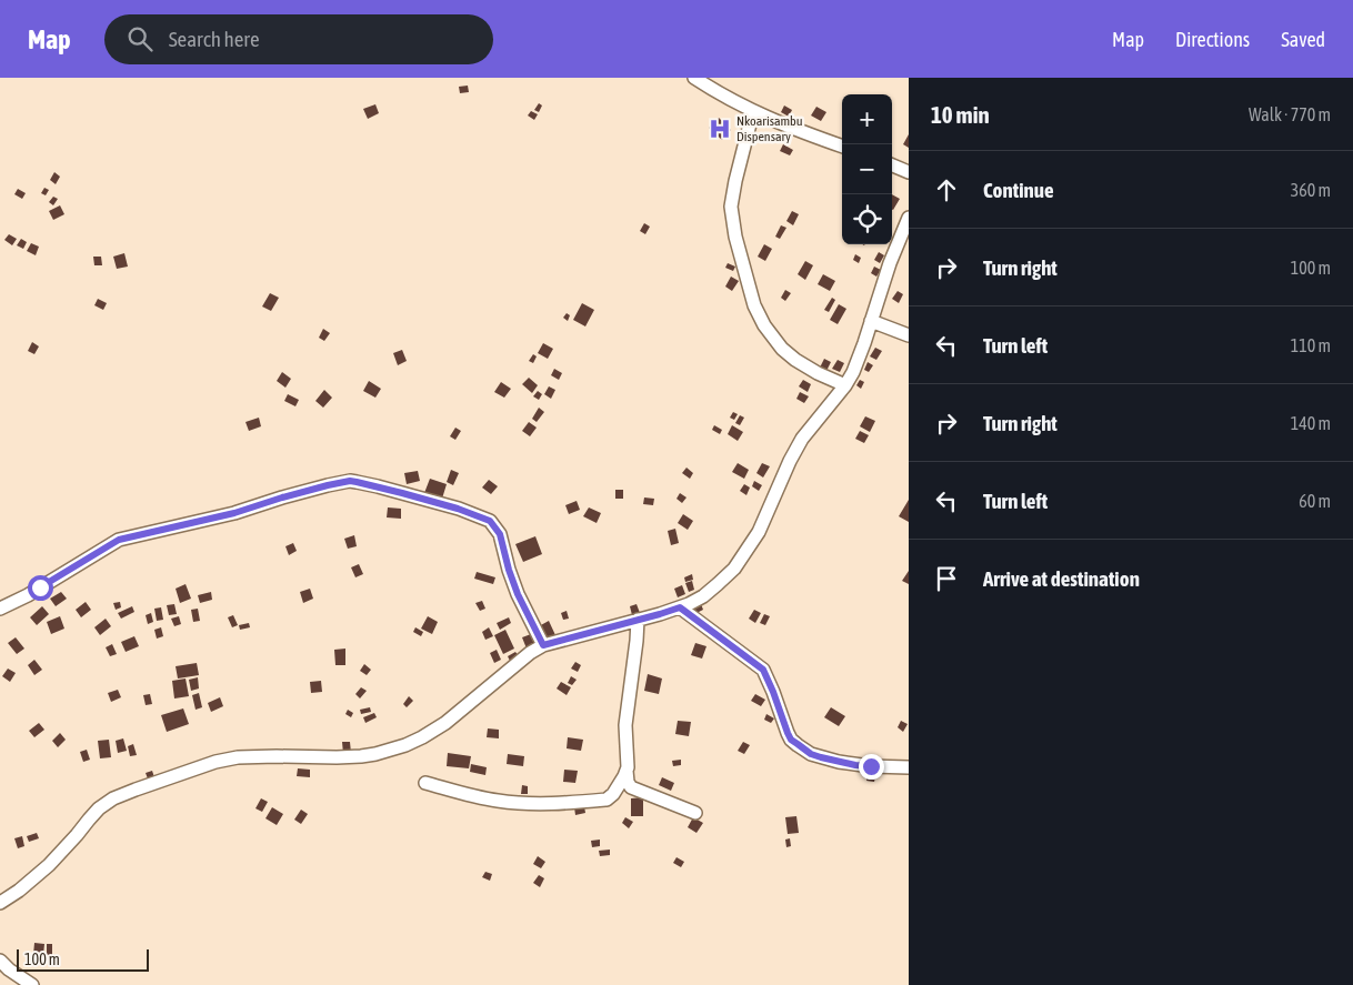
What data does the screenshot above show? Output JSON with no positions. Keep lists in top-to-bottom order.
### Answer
{
  "places": {
    "hospital": ["Nkoarisambu Dispensary"]
  },
  "scale_bar": "100 m",
  "page": {
    "header": "Map",
    "search": "Search here",
    "nav": ["Map", "Directions", "Saved"],
    "heading": ["10 min", "Walk · 770 m"],
    "map_buttons": ["+", "−"],
    "list": [
      ["Continue", "360 m"],
      ["Turn right", "100 m"],
      ["Turn left", "110 m"],
      ["Turn right", "140 m"],
      ["Turn left", "60 m"],
      "Arrive at destination"
    ],
    "scale": "100 m"
  }
}
